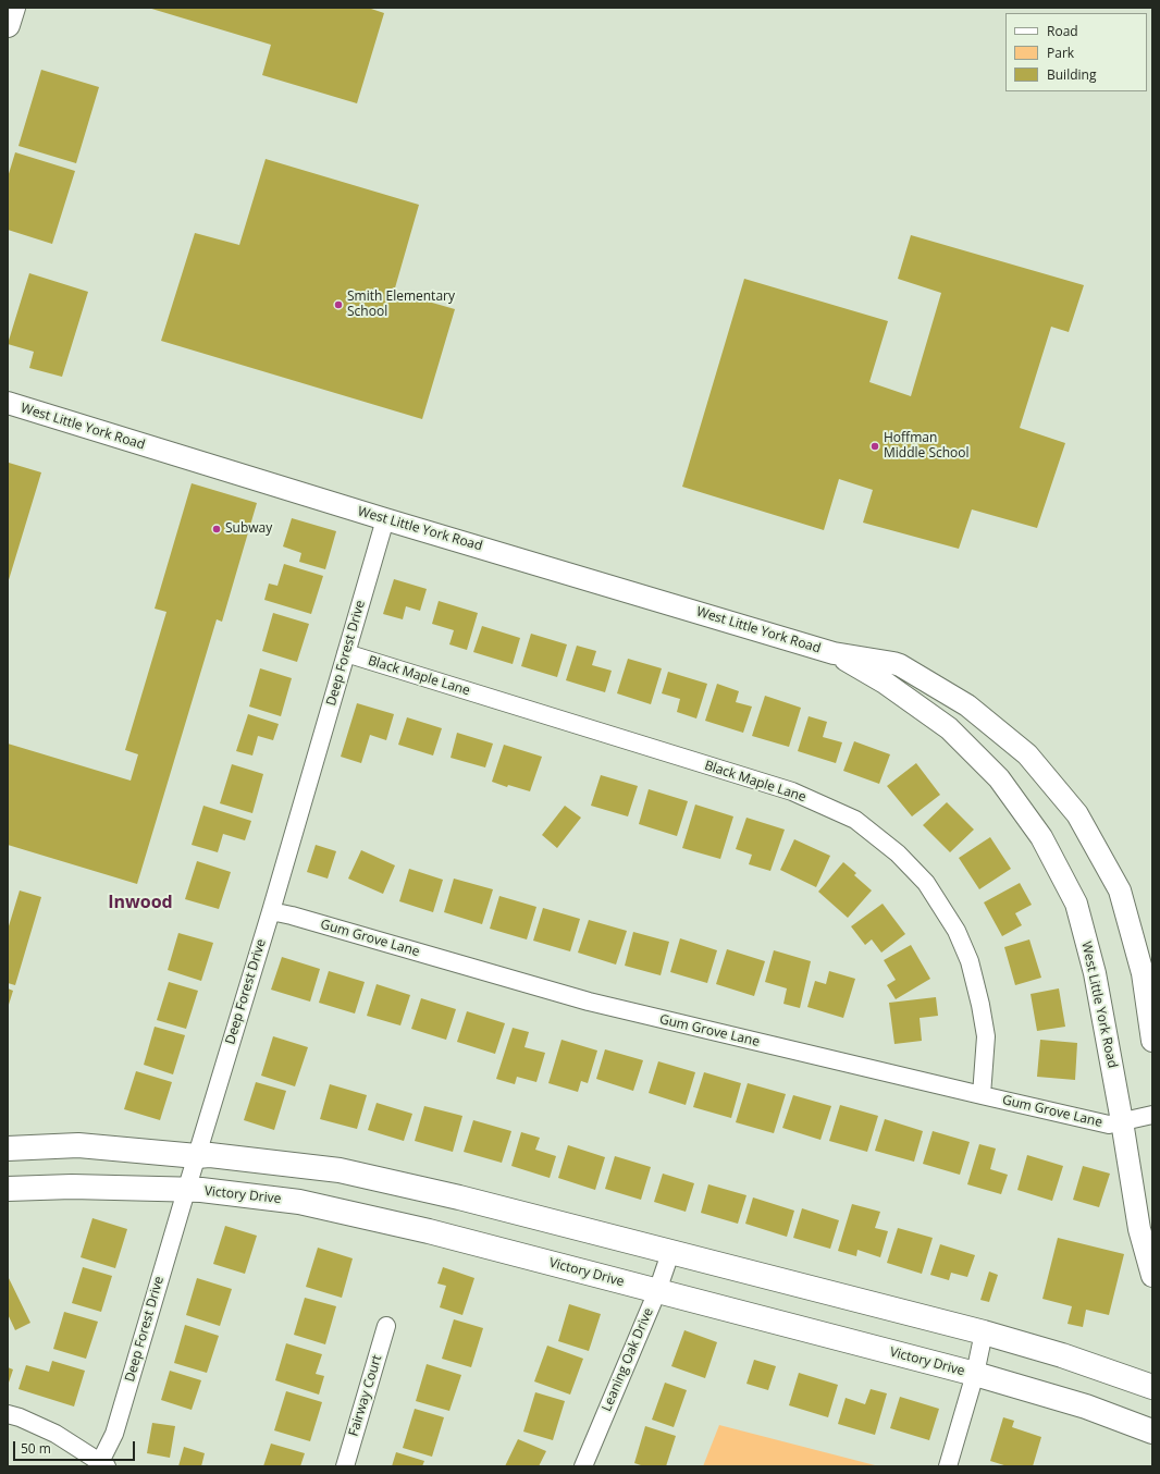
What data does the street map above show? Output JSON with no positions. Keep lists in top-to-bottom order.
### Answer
{
  "streets": {
    "main road": ["Victory Drive"],
    "street": [
      "West Little York Road",
      "Deep Forest Drive",
      "Black Maple Lane",
      "Gum Grove Lane",
      "Leaning Oak Drive",
      "Fairway Court"
    ]
  },
  "crossings": [
    ["West Little York Road", "Deep Forest Drive"],
    ["West Little York Road", "Gum Grove Lane"],
    ["Deep Forest Drive", "Black Maple Lane"],
    ["Deep Forest Drive", "Gum Grove Lane"],
    ["Deep Forest Drive", "Victory Drive"],
    ["Black Maple Lane", "Gum Grove Lane"],
    ["Victory Drive", "Leaning Oak Drive"]
  ],
  "districts": ["Inwood"],
  "places": ["Smith Elementary School", "Hoffman Middle School", "Subway"],
  "legend": ["Road", "Park", "Building"],
  "scale_bar": "50 m"
}
